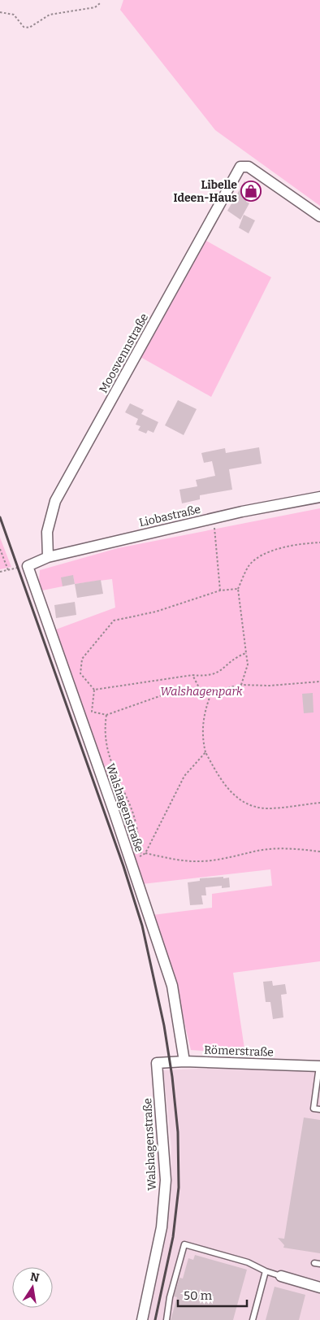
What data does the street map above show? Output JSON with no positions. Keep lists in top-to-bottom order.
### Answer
{
  "streets": {
    "street": [
      "Moosvennstraße",
      "Liobastraße",
      "Walshagenstraße",
      "Römerstraße"
    ]
  },
  "crossings": [
    ["Moosvennstraße", "Liobastraße"],
    ["Liobastraße", "Walshagenstraße"],
    ["Walshagenstraße", "Römerstraße"]
  ],
  "parks": ["Walshagenpark"],
  "places": {
    "shop": ["Libelle Ideen-Haus"]
  },
  "scale_bar": "50 m",
  "north": "top"
}
